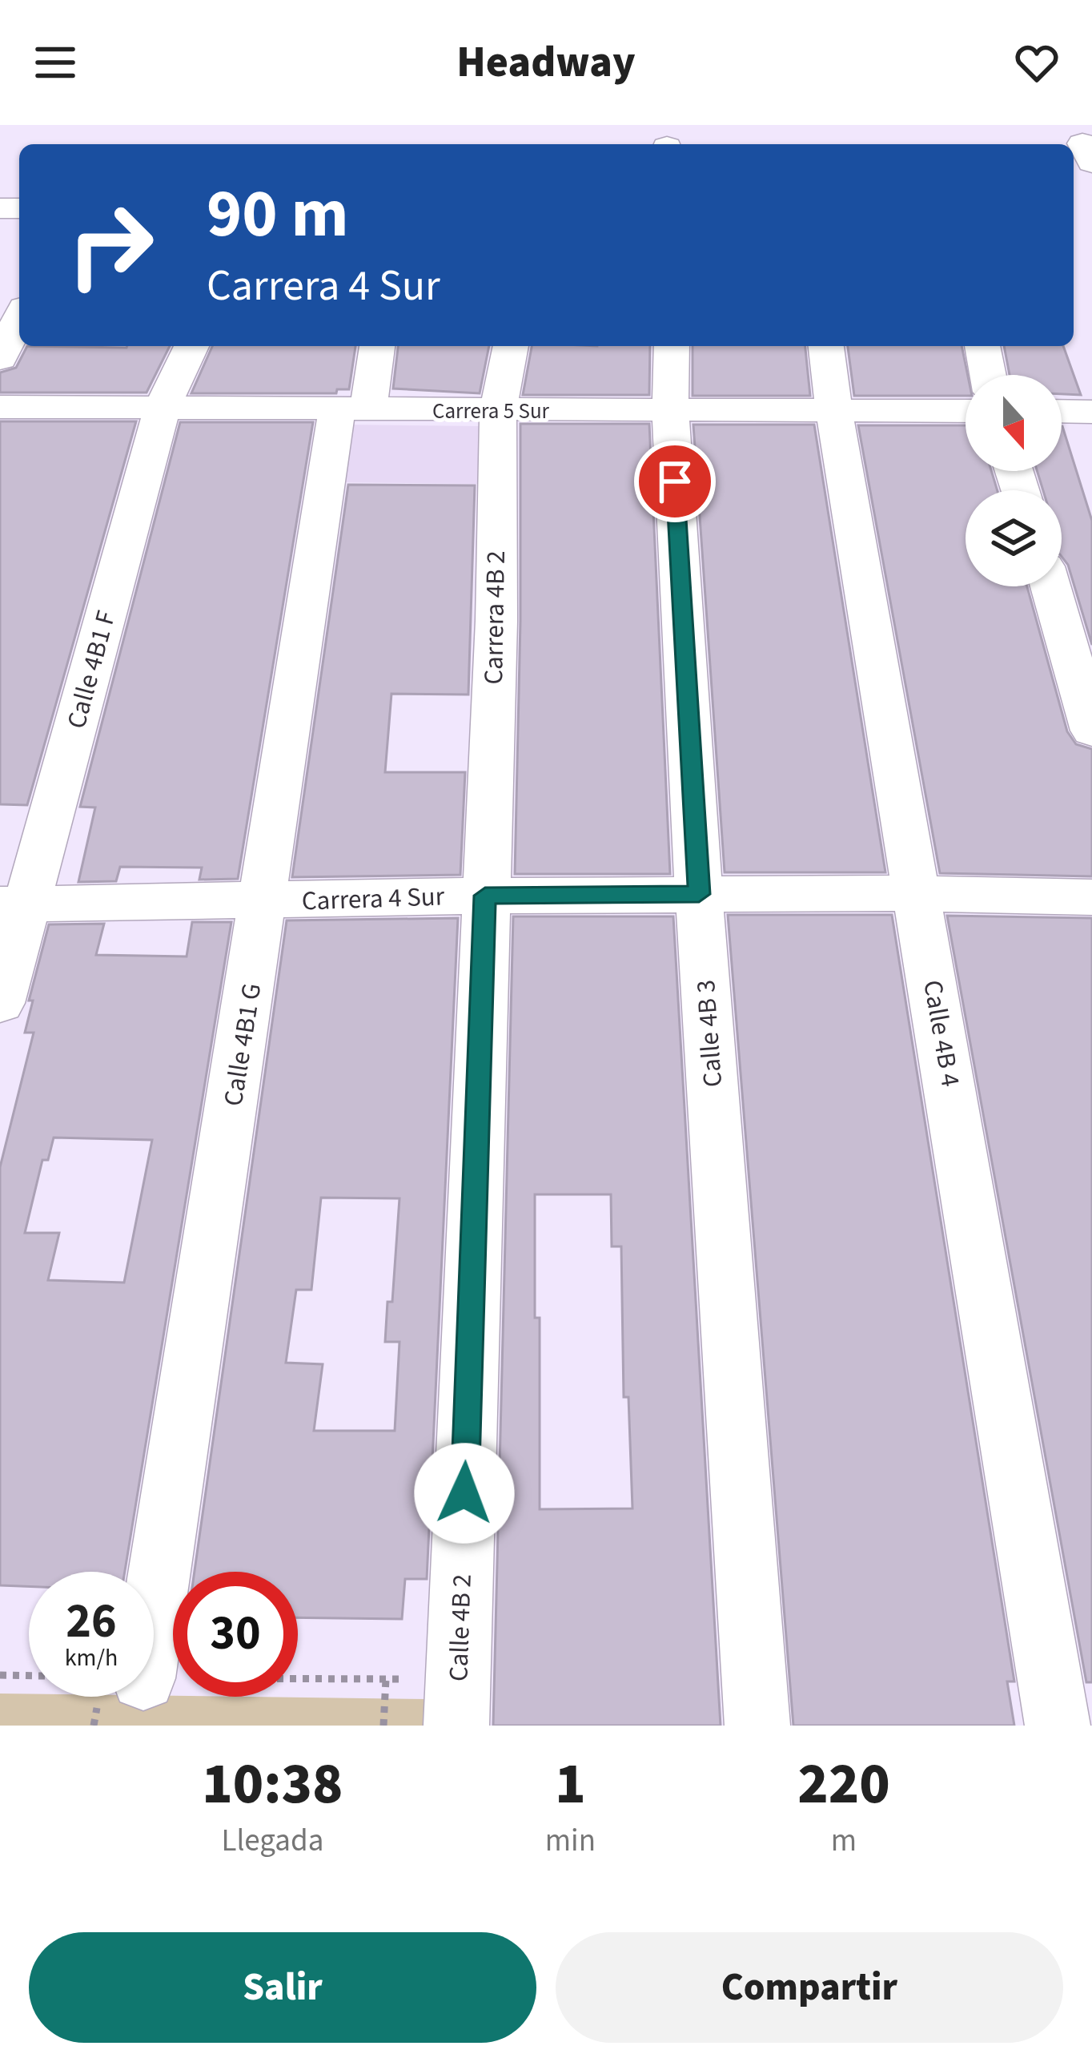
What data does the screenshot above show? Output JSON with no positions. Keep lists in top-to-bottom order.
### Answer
{
  "streets": {
    "street": [
      "Carrera 5 Sur",
      "Carrera 4B 2",
      "Calle 4B1 F",
      "Carrera 4 Sur",
      "Calle 4B 3",
      "Calle 4B 4",
      "Calle 4B1 G",
      "Calle 4B 2"
    ]
  },
  "crossings": [
    ["Carrera 5 Sur", "Carrera 4B 2"],
    ["Carrera 5 Sur", "Calle 4B1 F"],
    ["Carrera 5 Sur", "Calle 4B 3"],
    ["Carrera 5 Sur", "Calle 4B 4"],
    ["Carrera 5 Sur", "Calle 4B1 G"],
    ["Carrera 4B 2", "Carrera 4 Sur"],
    ["Carrera 4B 2", "Calle 4B 2"],
    ["Calle 4B1 F", "Carrera 4 Sur"],
    ["Carrera 4 Sur", "Calle 4B 3"],
    ["Carrera 4 Sur", "Calle 4B 4"],
    ["Carrera 4 Sur", "Calle 4B1 G"],
    ["Carrera 4 Sur", "Calle 4B 2"]
  ],
  "north": "bottom",
  "page": {
    "header": "Headway",
    "turn": ["90 m", "Carrera 4 Sur"],
    "speed": "26 km/h",
    "limit": "30",
    "eta": [
      "10:38",
      "Llegada",
      "1",
      "min",
      "220",
      "m"
    ],
    "buttons": ["Salir", "Compartir"]
  }
}
